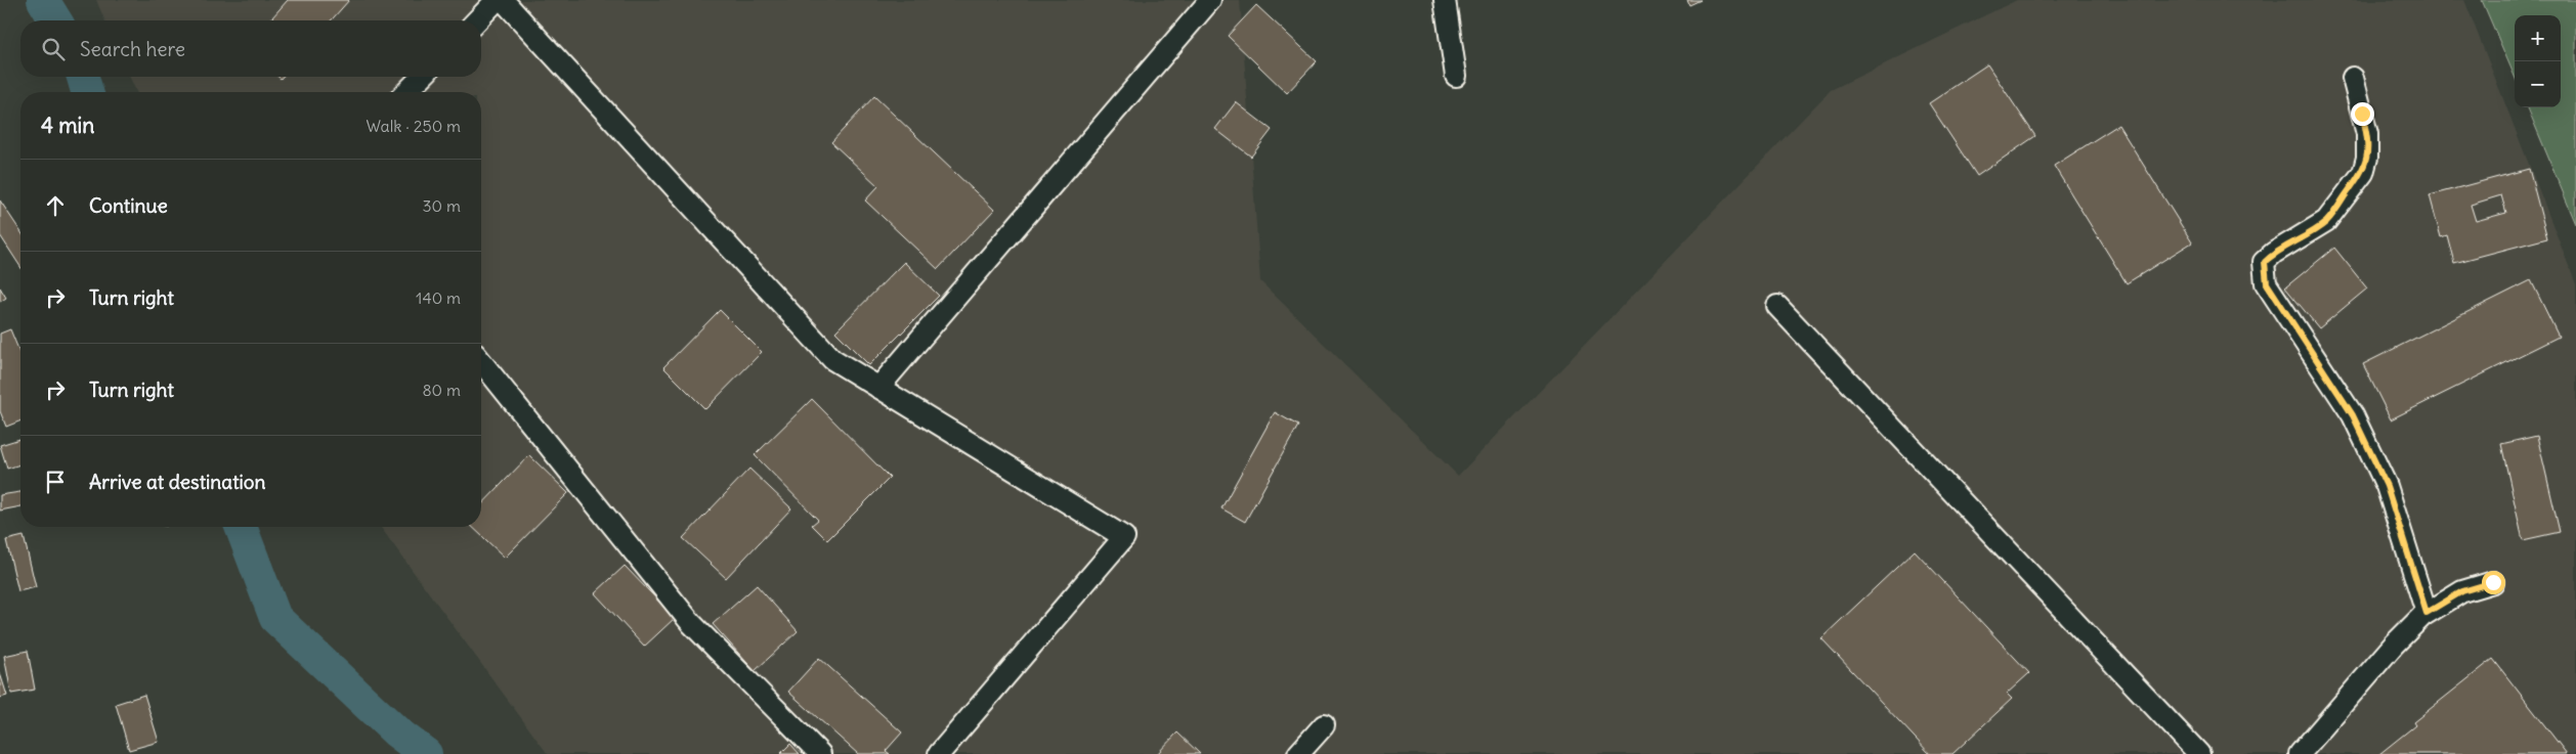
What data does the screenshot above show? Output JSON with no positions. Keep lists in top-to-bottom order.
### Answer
{
  "page": {
    "map_buttons": ["+", "−"],
    "search": "Search here",
    "heading": ["4 min", "Walk · 250 m"],
    "list": [
      ["Continue", "30 m"],
      ["Turn right", "140 m"],
      ["Turn right", "80 m"],
      "Arrive at destination"
    ]
  }
}
